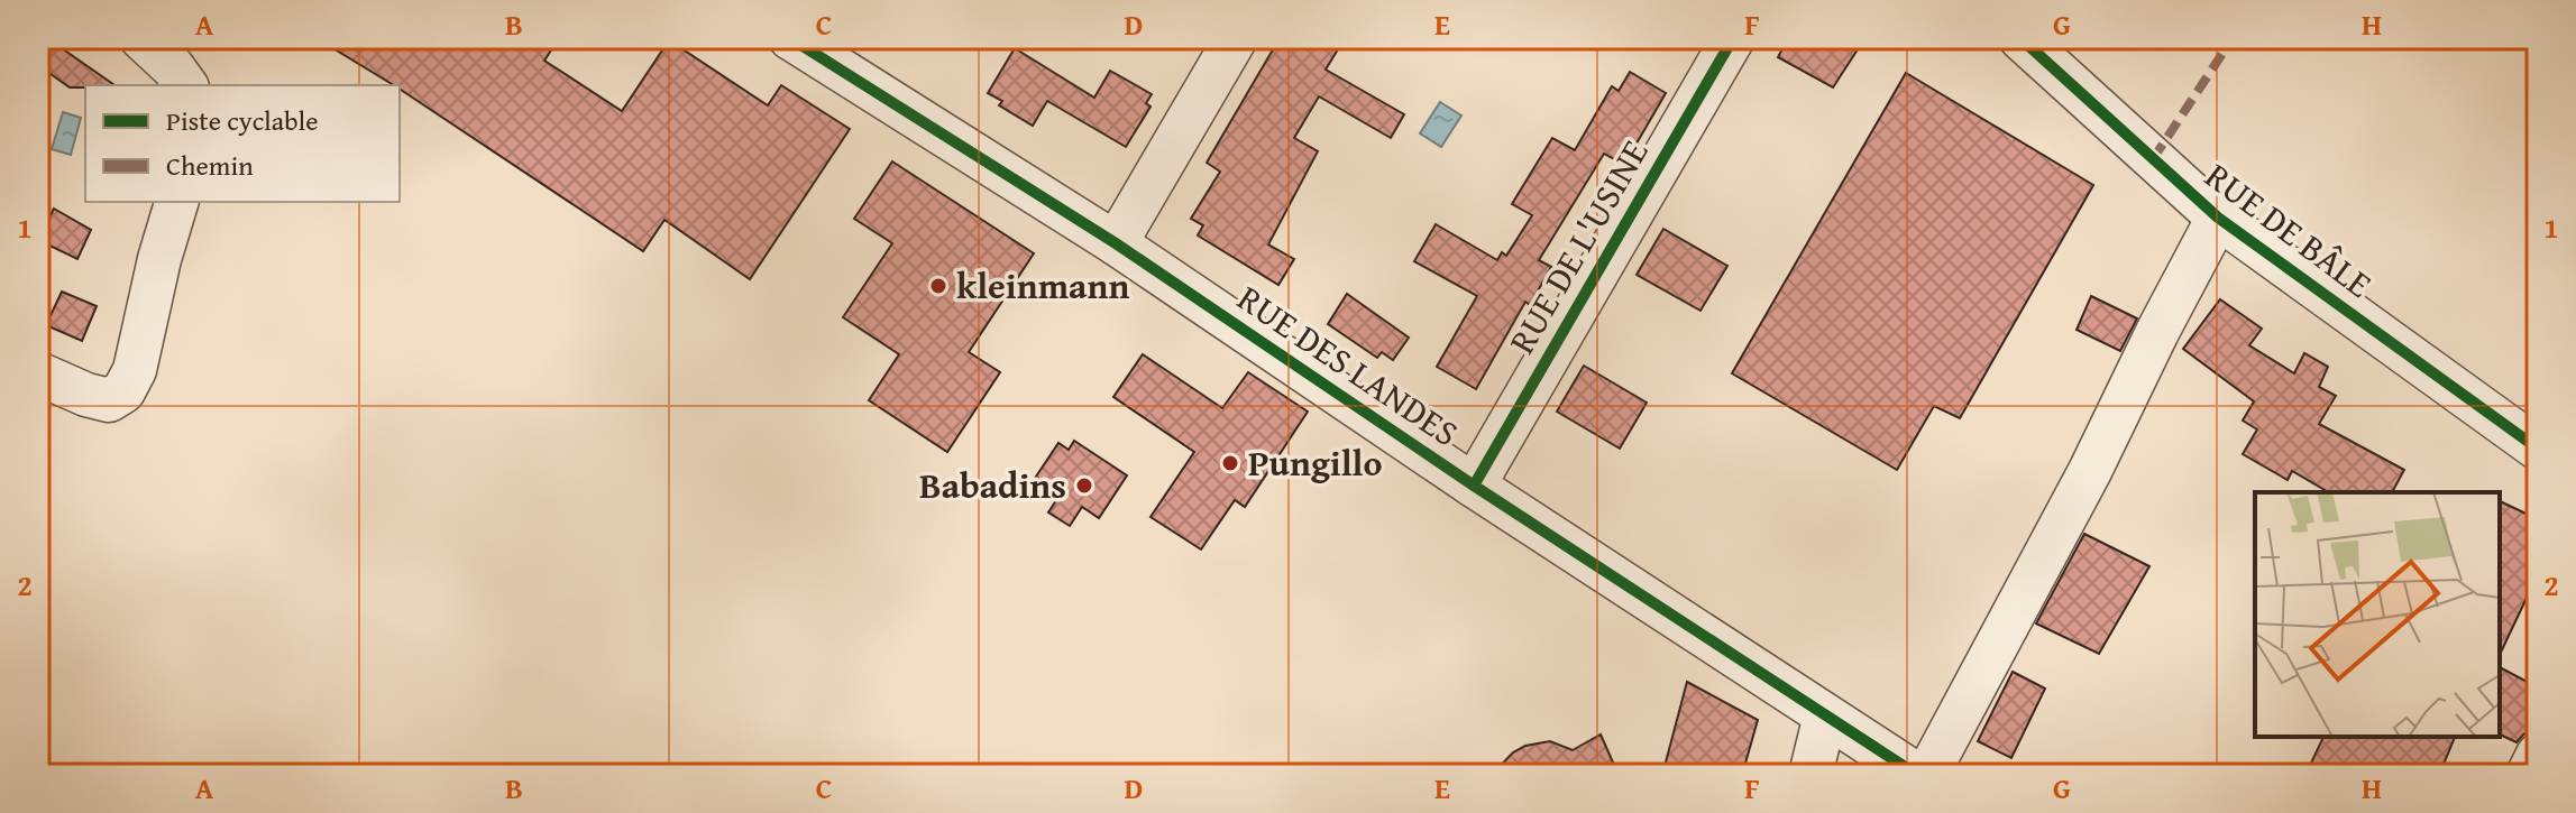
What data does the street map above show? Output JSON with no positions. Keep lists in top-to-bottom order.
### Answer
{
  "streets": {
    "street": ["RUE DE BÂLE", "RUE DE L'USINE", "RUE DES LANDES"]
  },
  "crossings": [
    ["RUE DE L'USINE", "RUE DES LANDES"]
  ],
  "places": ["kleinmann", "Pungillo", "Babadins"],
  "legend": ["Piste cyclable", "Chemin"],
  "grid": {
    "columns": [
      "A",
      "B",
      "C",
      "D",
      "E",
      "F",
      "G",
      "H"
    ],
    "rows": ["1", "2"]
  }
}
